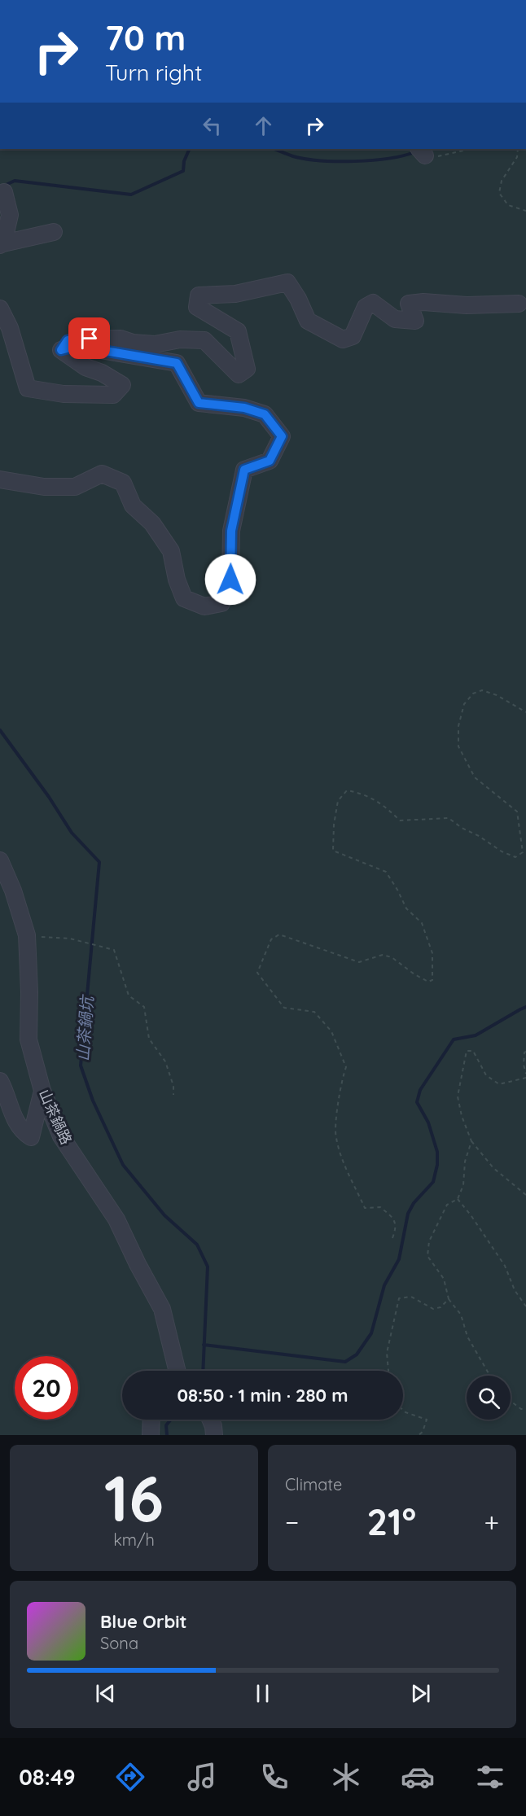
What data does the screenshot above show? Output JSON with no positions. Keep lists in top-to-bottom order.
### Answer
{
  "streets": {
    "street": ["山茶鍋路"]
  },
  "water": ["山茶鍋坑"],
  "page": {
    "turn": ["70 m", "Turn right"],
    "limit": "20",
    "trip": "08:50 · 1 min · 280 m",
    "tile": [
      ["16", "km/h"],
      "Climate"
    ],
    "heat": ["−", "21°", "+"],
    "song": ["Blue Orbit", "Sona"],
    "tabs": "08:49"
  }
}
